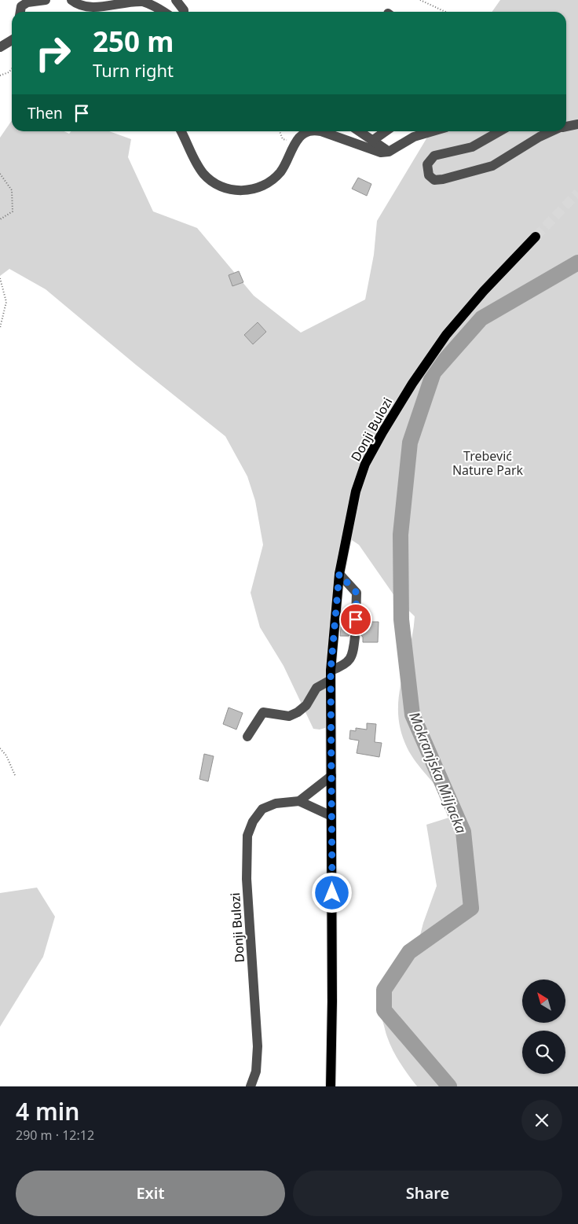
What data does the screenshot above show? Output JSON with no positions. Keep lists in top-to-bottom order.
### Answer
{
  "streets": {
    "main road": ["Donji Bulozi"]
  },
  "water": ["Mokranjska Miljacka"],
  "parks": ["Trebević Nature Park"],
  "north": "top left",
  "page": {
    "turn": ["250 m", "Turn right"],
    "then": "Then",
    "heading": ["4 min", "290 m · 12:12"],
    "buttons": ["Exit", "Share"]
  }
}
